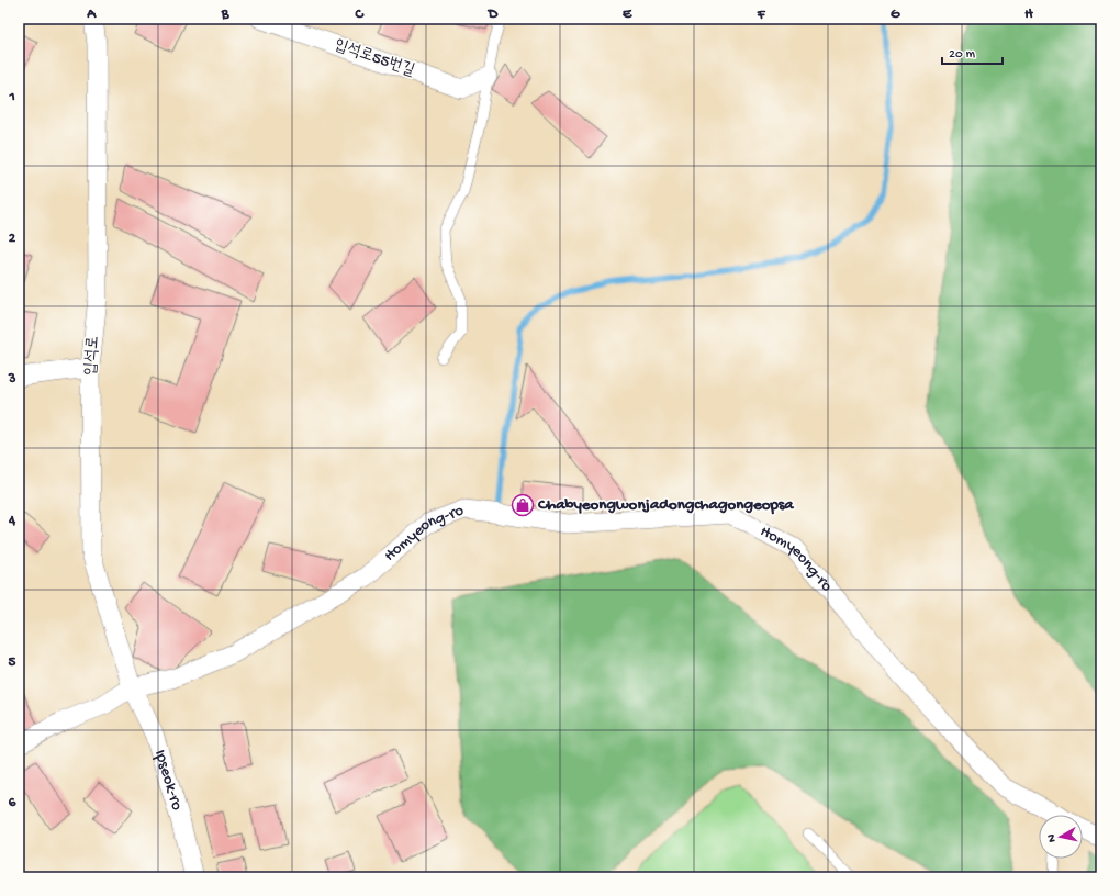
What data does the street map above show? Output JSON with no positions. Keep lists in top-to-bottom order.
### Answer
{
  "streets": {
    "street": [
      "입석로55번길",
      "입석로",
      "Homyeong-ro",
      "Ipseok-ro"
    ]
  },
  "crossings": [
    ["입석로", "Homyeong-ro"],
    ["입석로", "Ipseok-ro"],
    ["Homyeong-ro", "Ipseok-ro"]
  ],
  "places": {
    "shop": ["Chabyeongwonjadongchagongeopsa"]
  },
  "scale_bar": "20 m",
  "north": "left",
  "grid": {
    "columns": [
      "A",
      "B",
      "C",
      "D",
      "E",
      "F",
      "G",
      "H"
    ],
    "rows": [
      "1",
      "2",
      "3",
      "4",
      "5",
      "6"
    ]
  }
}
